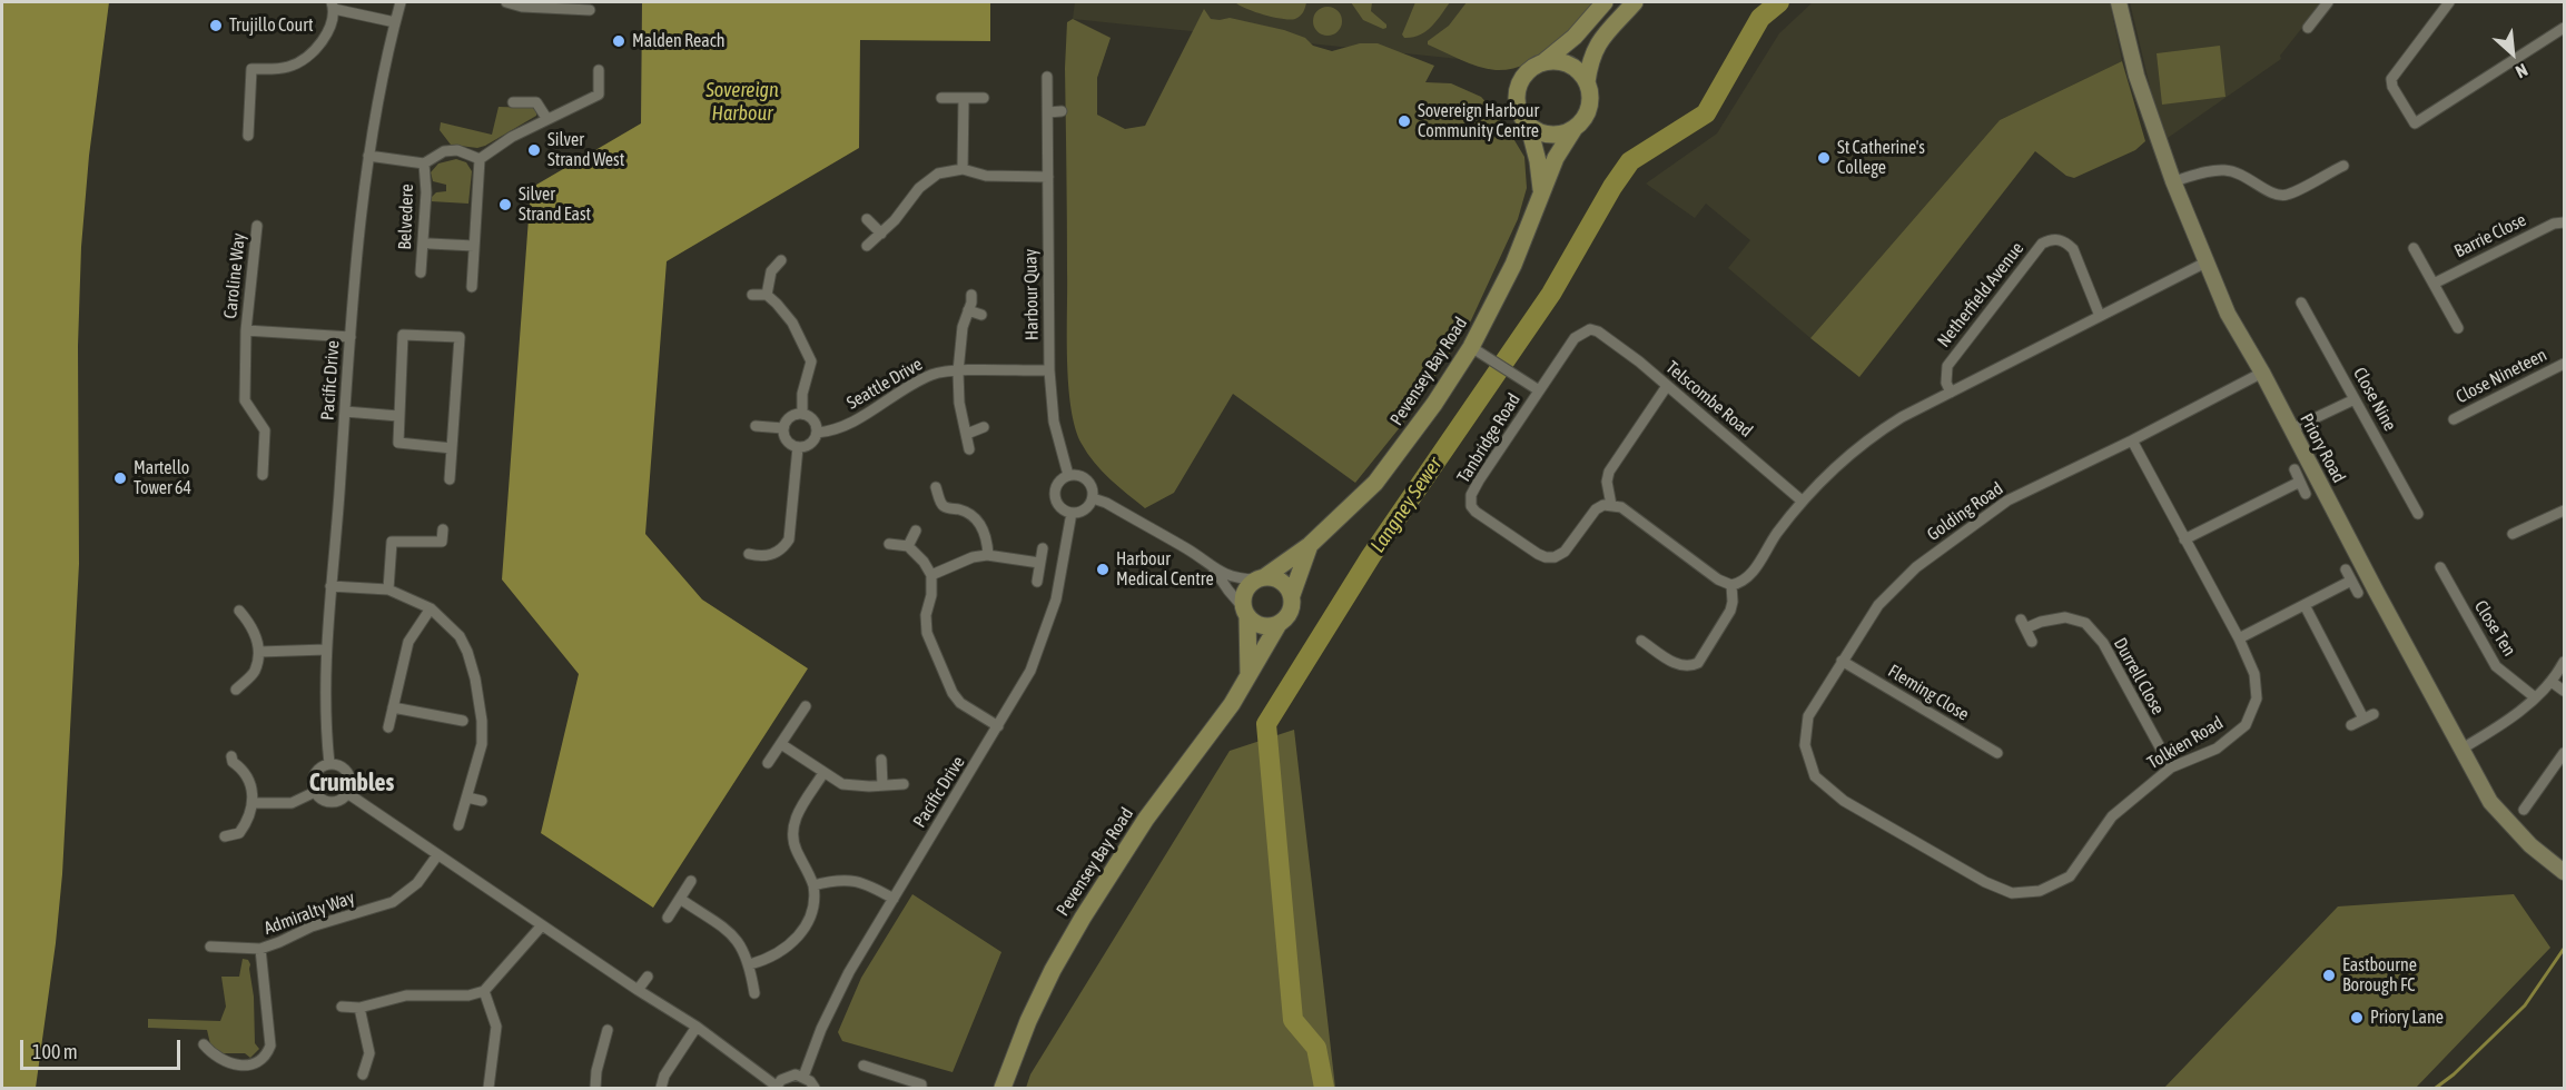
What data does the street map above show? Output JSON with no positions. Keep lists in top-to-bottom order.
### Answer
{
  "streets": {
    "main road": ["Pevensey Bay Road"],
    "street": [
      "Belvedere",
      "Barrie Close",
      "Caroline Way",
      "Harbour Quay",
      "Netherfield Avenue",
      "Close Nineteen",
      "Pacific Drive",
      "Seattle Drive",
      "Telscombe Road",
      "Close Nine",
      "Tanbridge Road",
      "Priory Road",
      "Golding Road",
      "Close Ten",
      "Durrell Close",
      "Fleming Close",
      "Tolkien Road",
      "Admiralty Way"
    ]
  },
  "crossings": [
    ["Caroline Way", "Pacific Drive"],
    ["Harbour Quay", "Pacific Drive"],
    ["Harbour Quay", "Seattle Drive"],
    ["Pevensey Bay Road", "Tanbridge Road"],
    ["Telscombe Road", "Tanbridge Road"],
    ["Priory Road", "Golding Road"],
    ["Golding Road", "Fleming Close"],
    ["Golding Road", "Tolkien Road"],
    ["Durrell Close", "Tolkien Road"]
  ],
  "districts": ["Crumbles"],
  "water": ["Sovereign Harbour", "Langney Sewer"],
  "places": [
    "Trujillo Court",
    "Malden Reach",
    "Sovereign Harbour Community Centre",
    "Silver Strand West",
    "St Catherine's College",
    "Silver Strand East",
    "Martello Tower 64",
    "Harbour Medical Centre",
    "Eastbourne Borough FC",
    "Priory Lane"
  ],
  "scale_bar": "100 m",
  "north": "bottom right"
}
